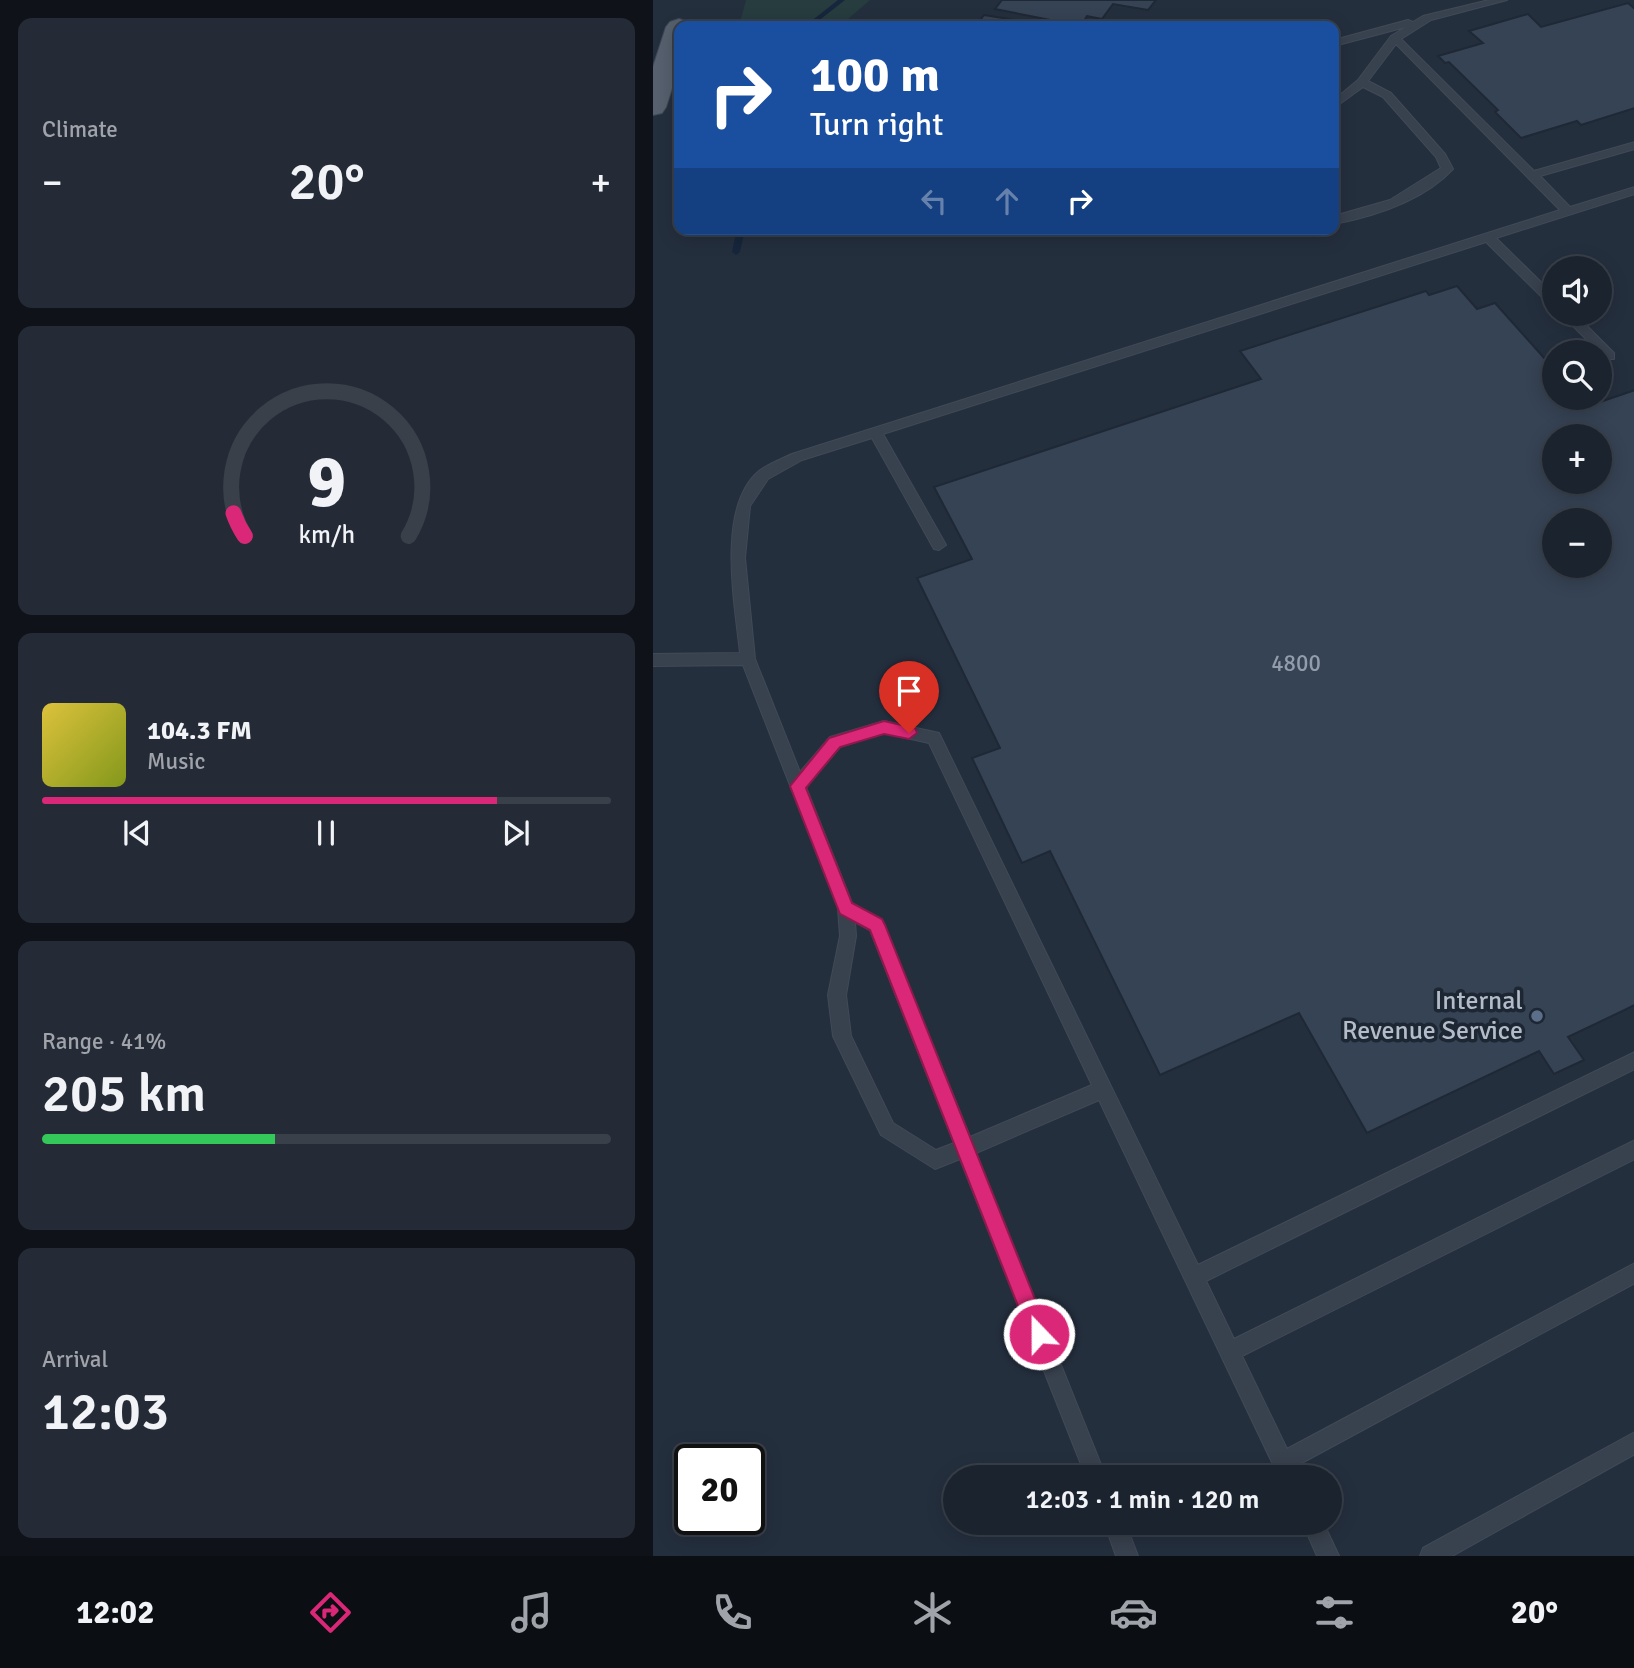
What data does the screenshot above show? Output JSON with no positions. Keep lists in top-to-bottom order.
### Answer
{
  "places": ["Internal Revenue Service"],
  "house_numbers": ["4800"],
  "page": {
    "tile": [
      "Climate",
      ["Range · 41%", "205 km"],
      ["Arrival", "12:03"]
    ],
    "turn": ["100 m", "Turn right"],
    "heat": ["−", "20°", "+"],
    "map_buttons": ["+", "−"],
    "song": ["104.3 FM", "Music"],
    "limit": "20",
    "trip": "12:03 · 1 min · 120 m",
    "tabs": ["12:02", "20°"],
    "gauge": ["9", "km/h"]
  }
}
